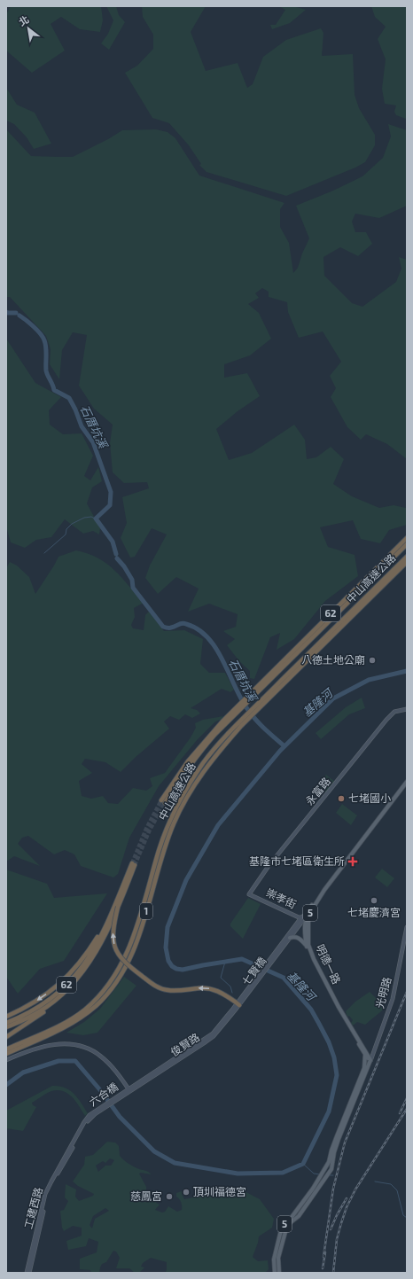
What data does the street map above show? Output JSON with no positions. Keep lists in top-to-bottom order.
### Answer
{
  "streets": {
    "highway": ["中山高速公路", "62", "1"],
    "main road": ["5", "明德一路"],
    "street": [
      "永富路",
      "崇孝街",
      "七賢橋",
      "光明路",
      "俊賢路",
      "六合橋",
      "工建西路"
    ]
  },
  "crossings": [
    ["永富路", "崇孝街"],
    ["崇孝街", "5"],
    ["崇孝街", "明德一路"],
    ["5", "明德一路"],
    ["5", "光明路"],
    ["七賢橋", "俊賢路"],
    ["俊賢路", "六合橋"],
    ["六合橋", "工建西路"]
  ],
  "water": ["石厝坑溪", "基隆河"],
  "places": {
    "other": [
      "八德土地公廟",
      "七堵國小",
      "七堵慶濟宮",
      "頂圳福德宮",
      "慈鳳宮"
    ],
    "health": ["基隆市七堵區衛生所"]
  },
  "north": "top left"
}
